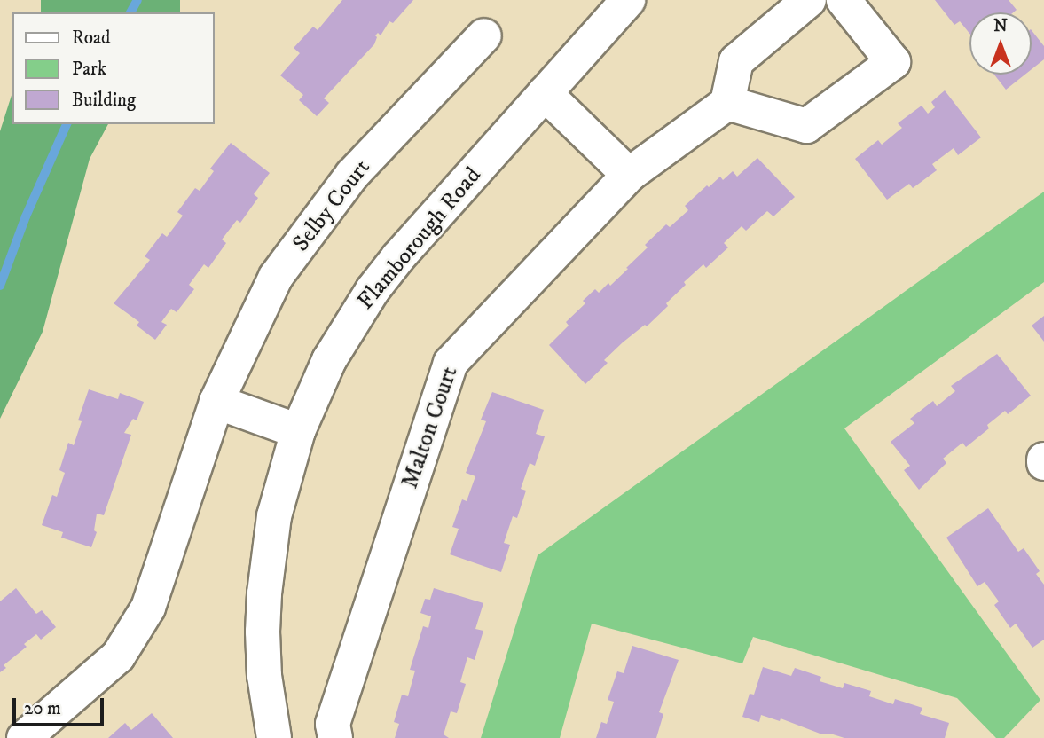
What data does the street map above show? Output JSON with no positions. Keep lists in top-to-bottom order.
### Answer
{
  "streets": {
    "street": ["Selby Court", "Flamborough Road", "Malton Court"]
  },
  "legend": ["Road", "Park", "Building"],
  "scale_bar": "20 m",
  "north": "top"
}
